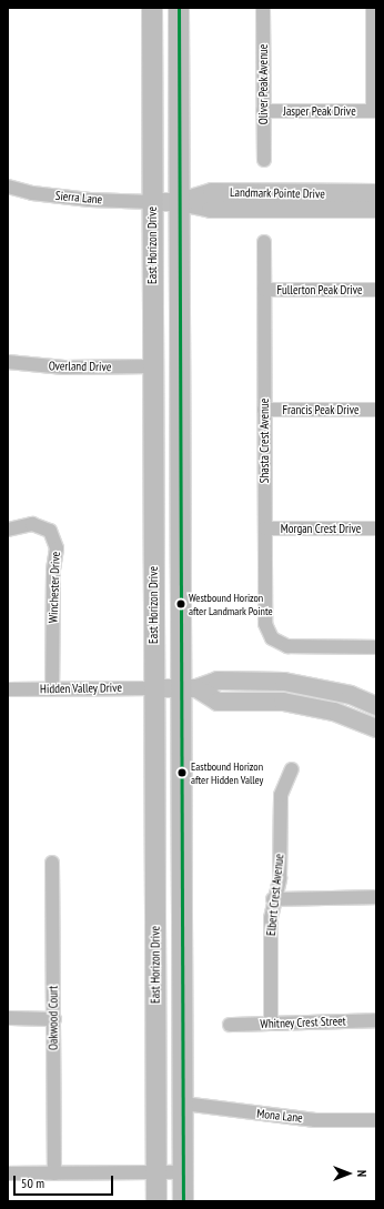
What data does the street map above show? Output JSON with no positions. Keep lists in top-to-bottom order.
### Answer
{
  "streets": {
    "main road": ["East Horizon Drive"],
    "street": [
      "Oliver Peak Avenue",
      "Jasper Peak Drive",
      "Landmark Pointe Drive",
      "Sierra Lane",
      "Fullerton Peak Drive",
      "Overland Drive",
      "Francis Peak Drive",
      "Shasta Crest Avenue",
      "Morgan Crest Drive",
      "Winchester Drive",
      "Hidden Valley Drive",
      "Elbert Crest Avenue",
      "Oakwood Court",
      "Whitney Crest Street",
      "Mona Lane"
    ]
  },
  "crossings": [
    ["Oliver Peak Avenue", "Jasper Peak Drive"],
    ["Landmark Pointe Drive", "Sierra Lane"],
    ["Landmark Pointe Drive", "East Horizon Drive"],
    ["Sierra Lane", "East Horizon Drive"],
    ["East Horizon Drive", "Overland Drive"],
    ["East Horizon Drive", "Hidden Valley Drive"],
    ["Fullerton Peak Drive", "Shasta Crest Avenue"],
    ["Francis Peak Drive", "Shasta Crest Avenue"],
    ["Shasta Crest Avenue", "Morgan Crest Drive"],
    ["Winchester Drive", "Hidden Valley Drive"],
    ["Elbert Crest Avenue", "Whitney Crest Street"]
  ],
  "places": ["Westbound Horizon after Landmark Pointe", "Eastbound Horizon after Hidden Valley"],
  "scale_bar": "50 m",
  "north": "right"
}
